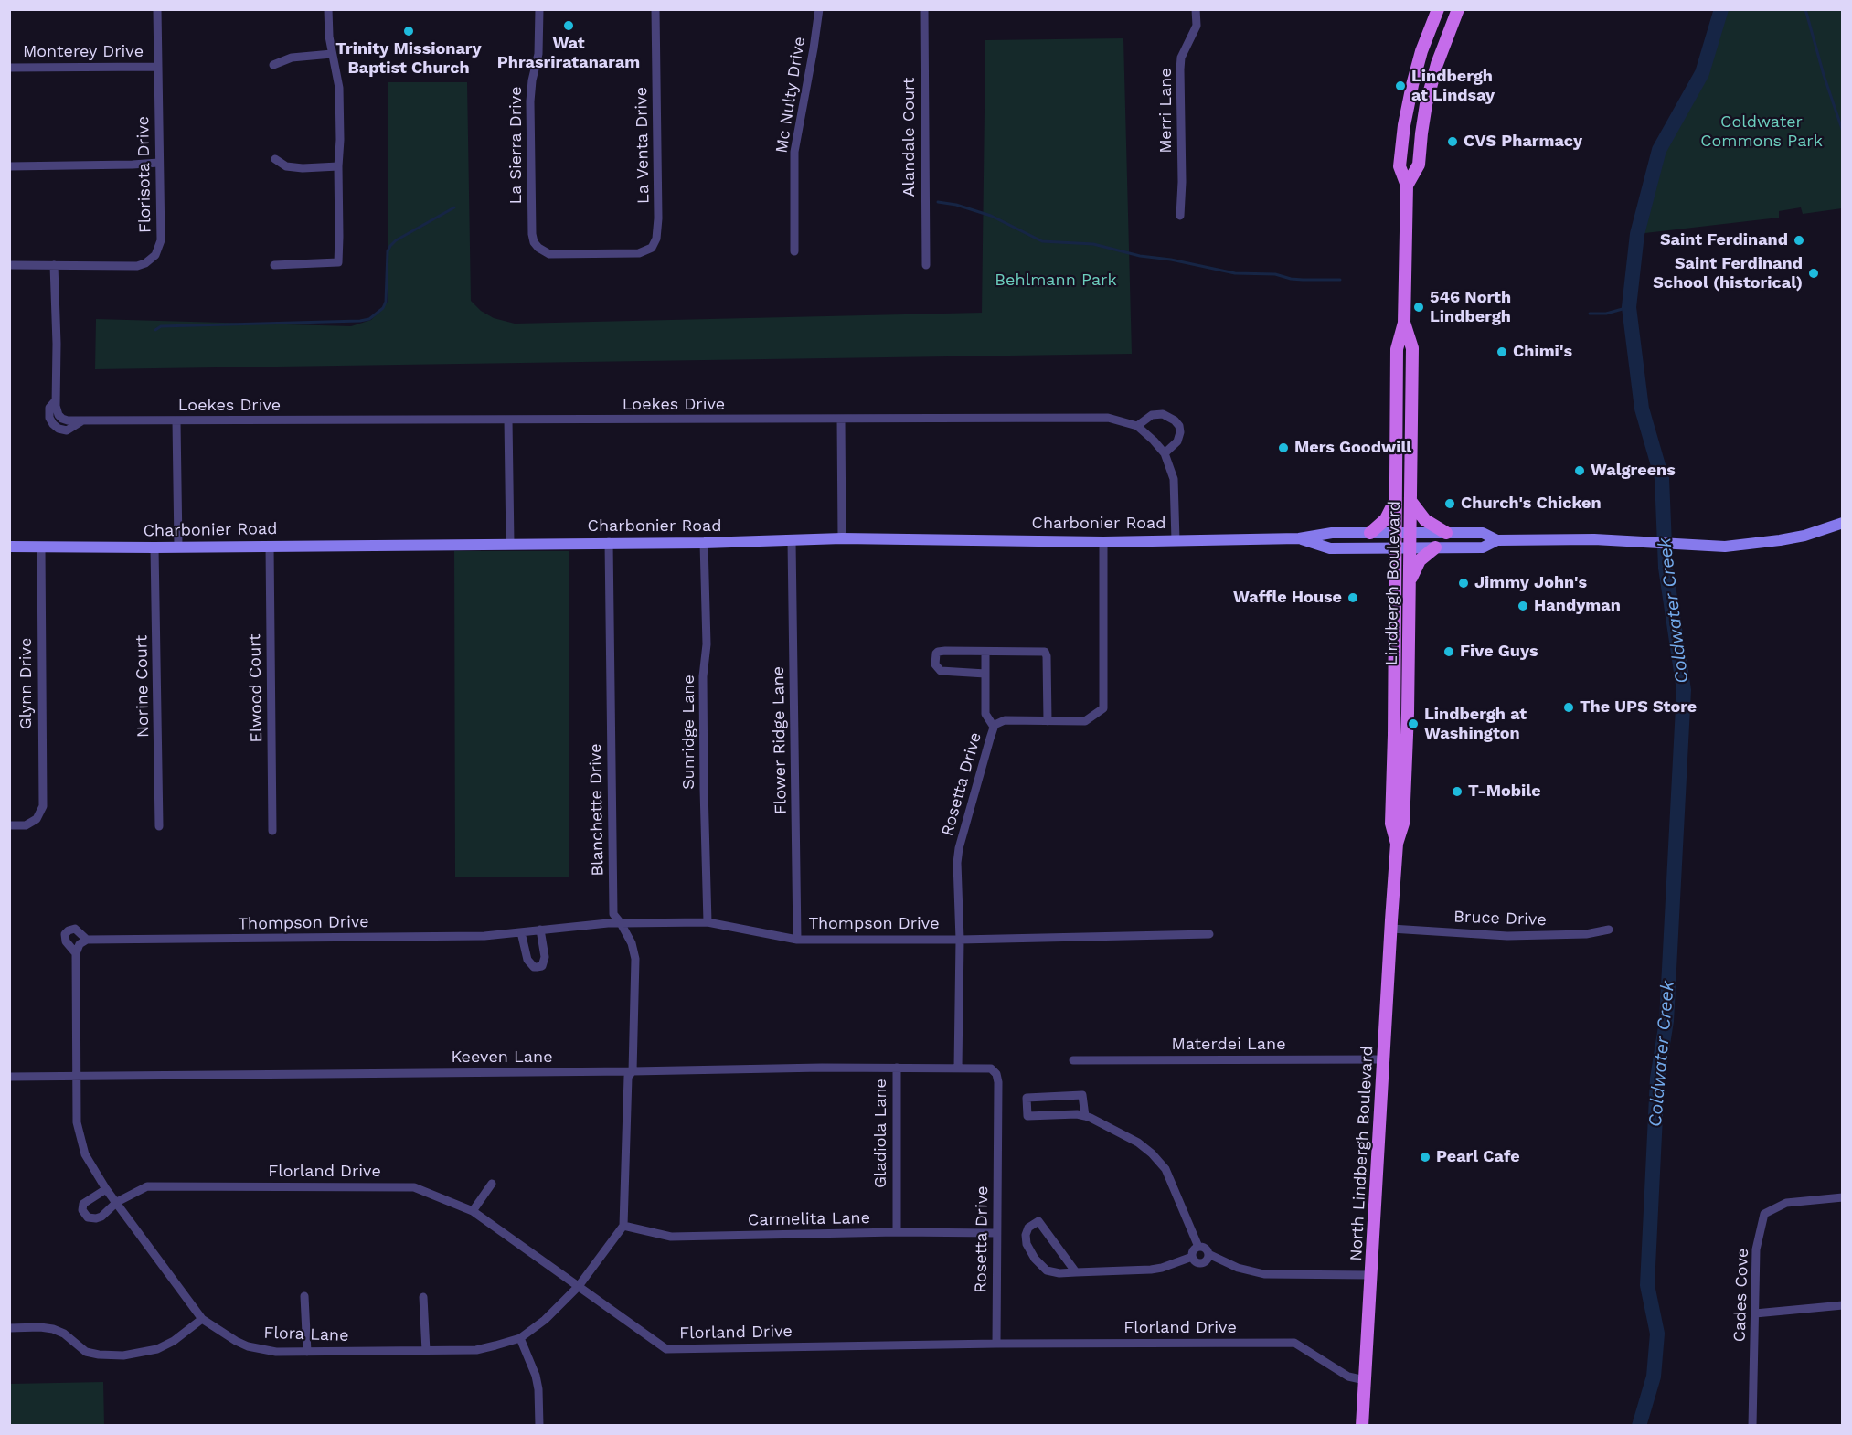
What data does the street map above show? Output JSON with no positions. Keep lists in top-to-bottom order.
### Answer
{
  "streets": {
    "main road": ["Charbonier Road", "Lindbergh Boulevard", "North Lindbergh Boulevard"],
    "street": [
      "Monterey Drive",
      "Mc Nulty Drive",
      "Merri Lane",
      "Alandale Court",
      "La Sierra Drive",
      "La Venta Drive",
      "Florisota Drive",
      "Loekes Drive",
      "Glynn Drive",
      "Norine Court",
      "Elwood Court",
      "Sunridge Lane",
      "Flower Ridge Lane",
      "Rosetta Drive",
      "Blanchette Drive",
      "Bruce Drive",
      "Thompson Drive",
      "Materdei Lane",
      "Keeven Lane",
      "Gladiola Lane",
      "Florland Drive",
      "Carmelita Lane",
      "Cades Cove",
      "Flora Lane"
    ]
  },
  "crossings": [
    ["Monterey Drive", "Florisota Drive"],
    ["La Sierra Drive", "La Venta Drive"],
    ["Florisota Drive", "Loekes Drive"],
    ["Loekes Drive", "Charbonier Road"],
    ["Charbonier Road", "Lindbergh Boulevard"],
    ["Charbonier Road", "Glynn Drive"],
    ["Charbonier Road", "Norine Court"],
    ["Charbonier Road", "Elwood Court"],
    ["Charbonier Road", "Sunridge Lane"],
    ["Charbonier Road", "Flower Ridge Lane"],
    ["Charbonier Road", "Rosetta Drive"],
    ["Charbonier Road", "Blanchette Drive"],
    ["Lindbergh Boulevard", "North Lindbergh Boulevard"],
    ["Sunridge Lane", "Thompson Drive"],
    ["Flower Ridge Lane", "Thompson Drive"],
    ["Rosetta Drive", "Thompson Drive"],
    ["Rosetta Drive", "Keeven Lane"],
    ["Rosetta Drive", "Florland Drive"],
    ["Rosetta Drive", "Carmelita Lane"],
    ["Blanchette Drive", "Thompson Drive"],
    ["Blanchette Drive", "Keeven Lane"],
    ["Bruce Drive", "North Lindbergh Boulevard"],
    ["Thompson Drive", "Flora Lane"],
    ["Materdei Lane", "North Lindbergh Boulevard"],
    ["Keeven Lane", "Gladiola Lane"],
    ["Keeven Lane", "Flora Lane"],
    ["Gladiola Lane", "Carmelita Lane"],
    ["North Lindbergh Boulevard", "Florland Drive"],
    ["Florland Drive", "Flora Lane"],
    ["Carmelita Lane", "Flora Lane"]
  ],
  "water": ["Coldwater Creek"],
  "parks": ["Coldwater Commons Park", "Behlmann Park"],
  "places": [
    "Wat Phrasriratanaram",
    "Trinity Missionary Baptist Church",
    "Lindbergh at Lindsay",
    "CVS Pharmacy",
    "Saint Ferdinand",
    "Saint Ferdinand School (historical)",
    "546 North Lindbergh",
    "Chimi's",
    "Mers Goodwill",
    "Walgreens",
    "Church's Chicken",
    "Jimmy John's",
    "Waffle House",
    "Handyman",
    "Five Guys",
    "The UPS Store",
    "Lindbergh at Washington",
    "T-Mobile",
    "Pearl Cafe"
  ]
}
